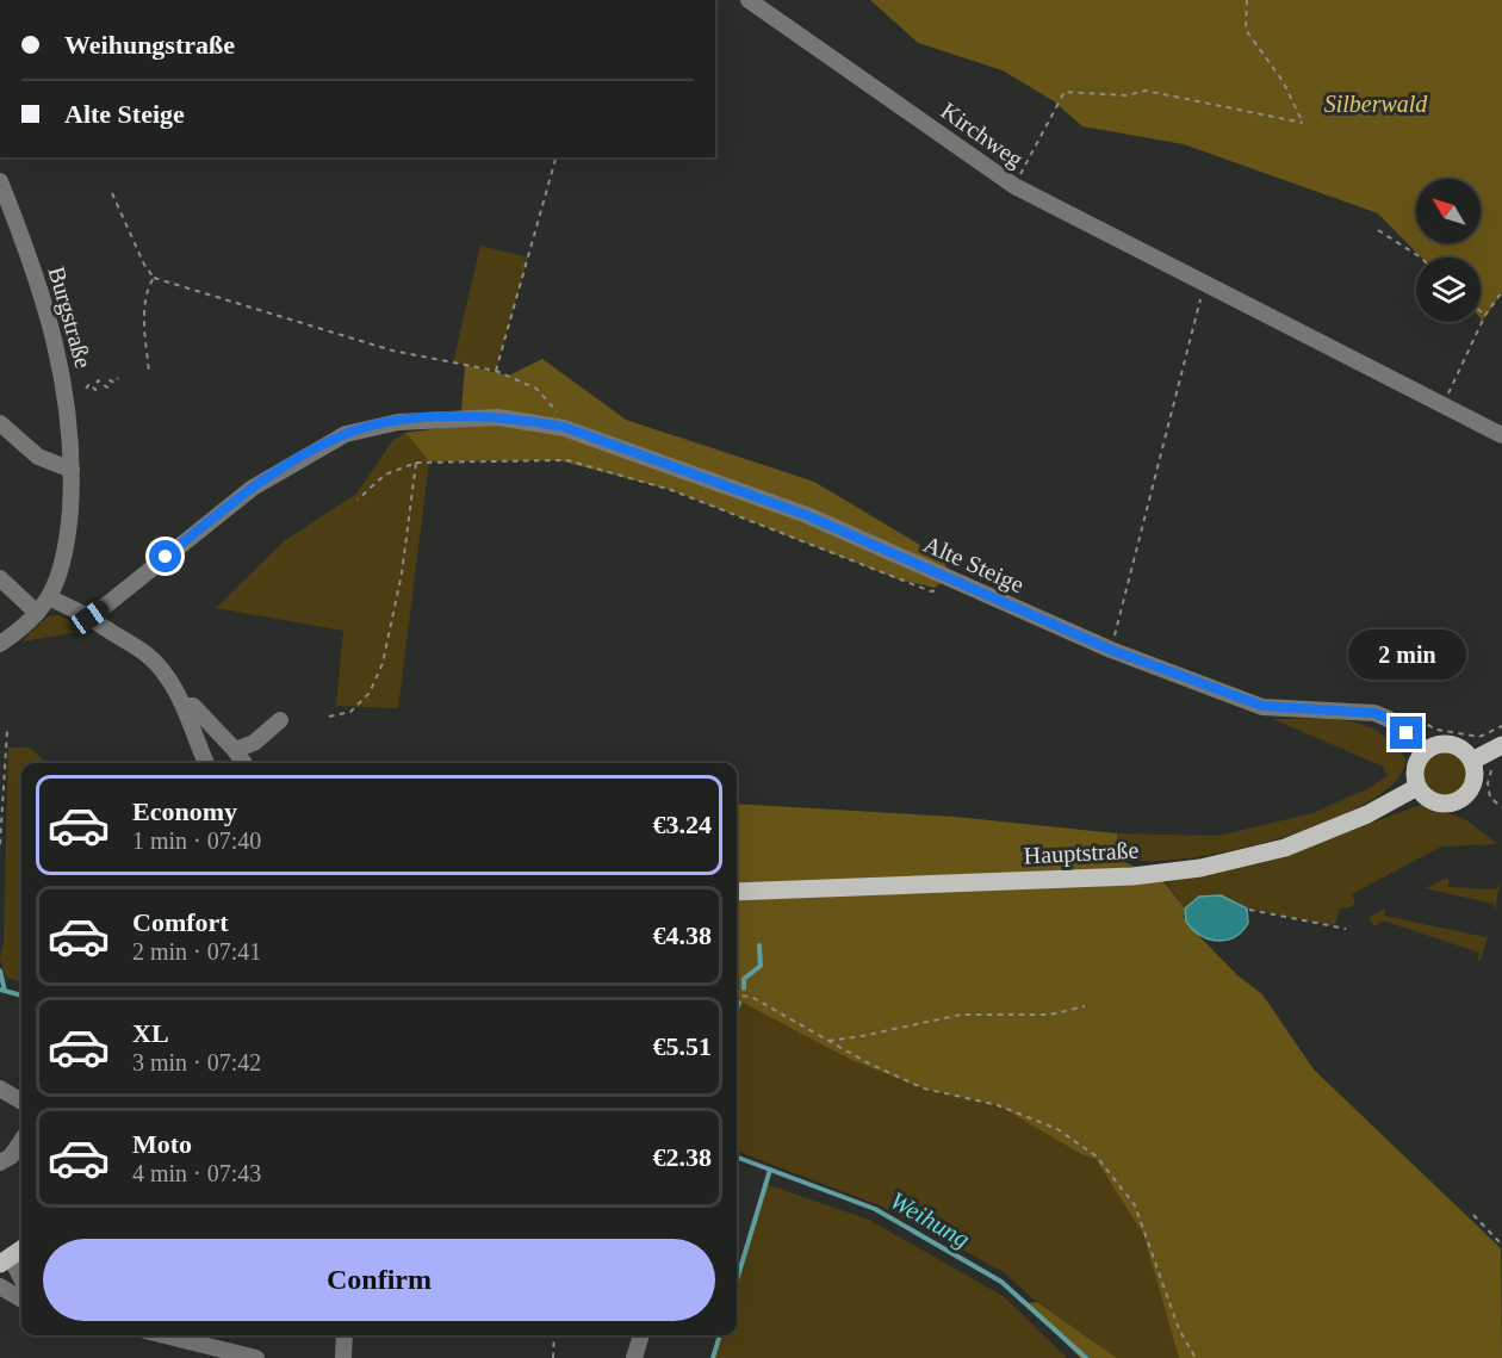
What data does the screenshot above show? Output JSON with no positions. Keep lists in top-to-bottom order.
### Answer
{
  "streets": {
    "main road": ["Hauptstraße"],
    "street": ["Kirchweg", "Burgstraße", "Alte Steige"]
  },
  "crossings": [
    ["Alte Steige", "Hauptstraße"]
  ],
  "water": ["Weihung"],
  "parks": ["Silberwald"],
  "north": "top left",
  "page": {
    "banner": ["Weihungstraße", "Alte Steige"],
    "bubble": "2 min",
    "list": [
      {
        "name": "Economy",
        "note": "1 min · 07:40",
        "value": "€3.24"
      },
      {
        "name": "Comfort",
        "note": "2 min · 07:41",
        "value": "€4.38"
      },
      {
        "name": "XL",
        "note": "3 min · 07:42",
        "value": "€5.51"
      },
      {
        "name": "Moto",
        "note": "4 min · 07:43",
        "value": "€2.38"
      }
    ],
    "buttons": "Confirm"
  }
}
